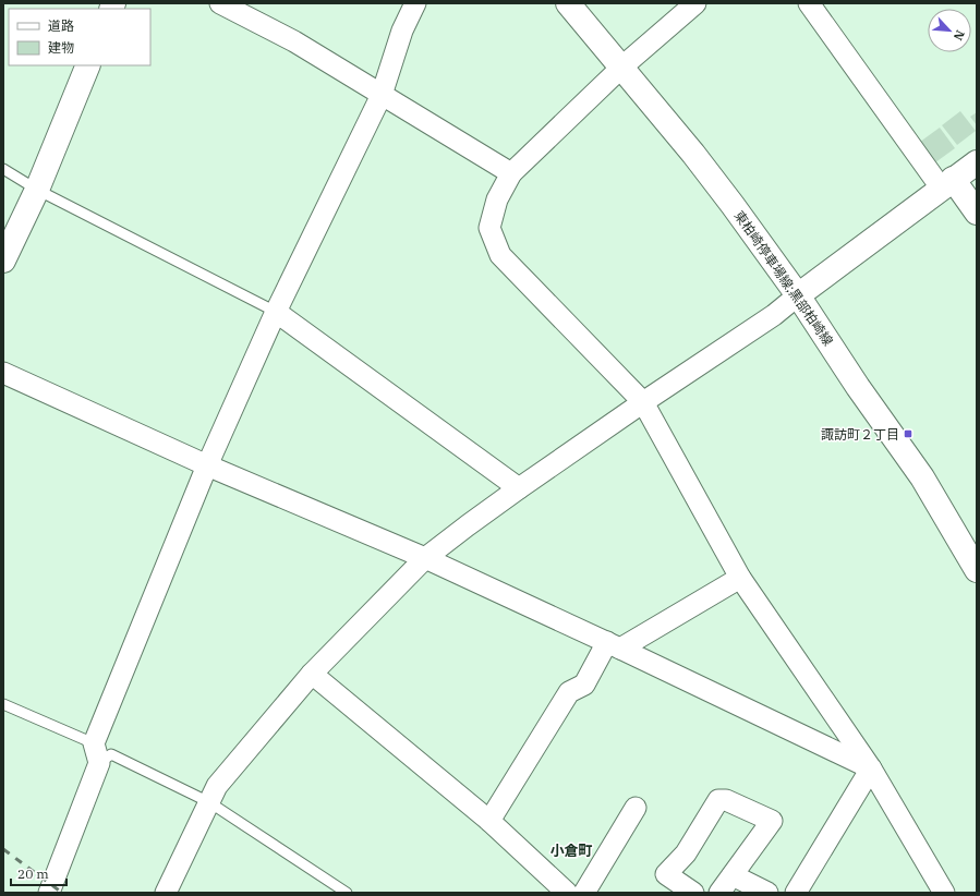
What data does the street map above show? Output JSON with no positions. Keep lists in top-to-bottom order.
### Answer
{
  "streets": {
    "main road": ["東柏崎停車場線;黒部柏崎線"]
  },
  "districts": ["小倉町"],
  "places": {
    "transit": ["諏訪町２丁目"]
  },
  "legend": ["道路", "建物"],
  "scale_bar": "20 m",
  "north": "bottom right"
}
